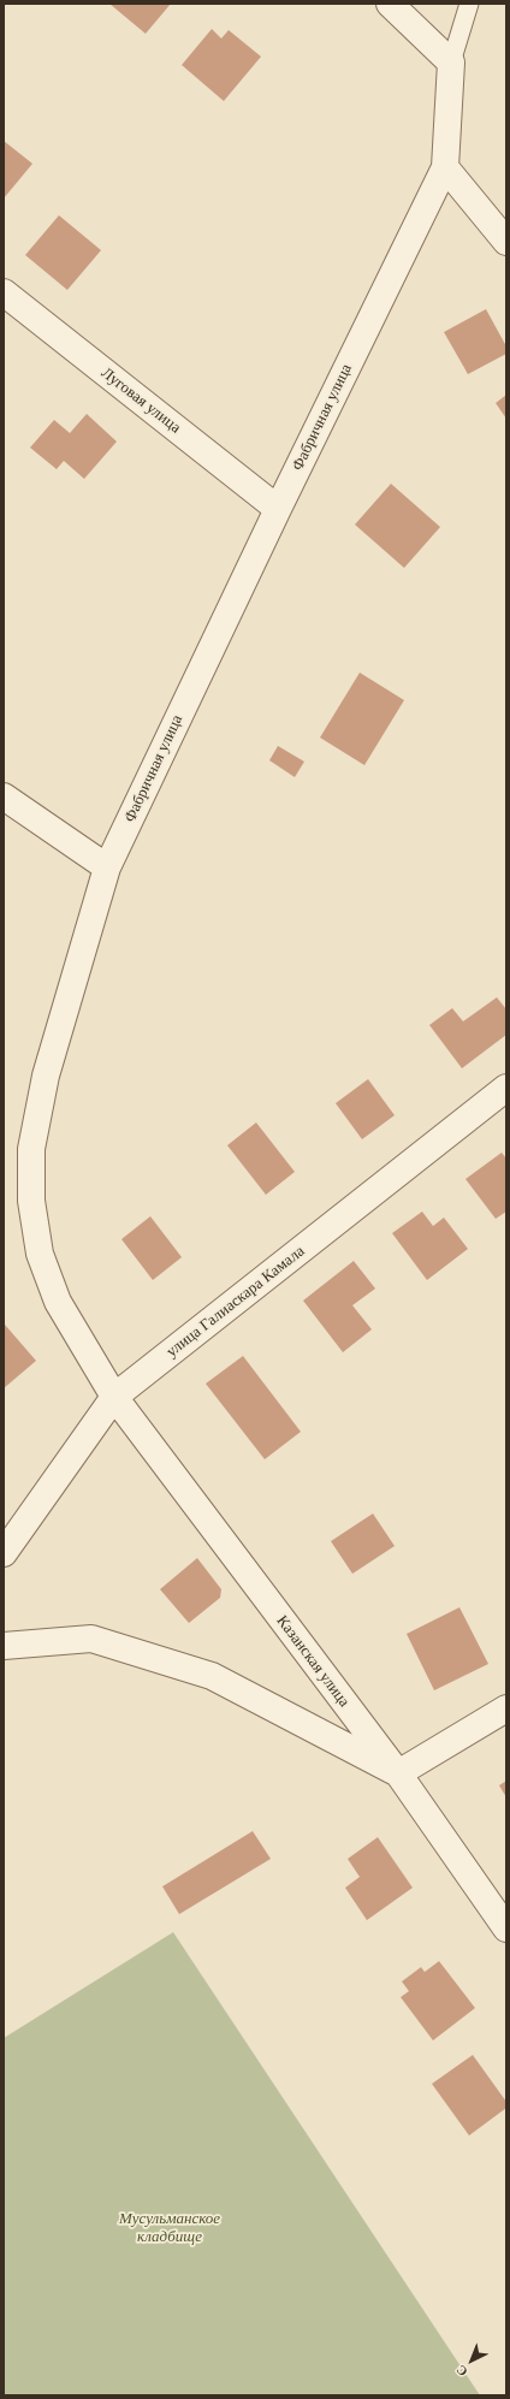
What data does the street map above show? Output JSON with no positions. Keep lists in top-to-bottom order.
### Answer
{
  "streets": {
    "street": [
      "Луговая улица",
      "Фабричная улица",
      "улица Галиаскара Камала",
      "Казанская улица"
    ]
  },
  "crossings": [
    ["Луговая улица", "Фабричная улица"],
    ["Фабричная улица", "улица Галиаскара Камала"],
    ["Фабричная улица", "Казанская улица"],
    ["улица Галиаскара Камала", "Казанская улица"]
  ],
  "parks": ["Мусульманское кладбище"],
  "north": "bottom left"
}
